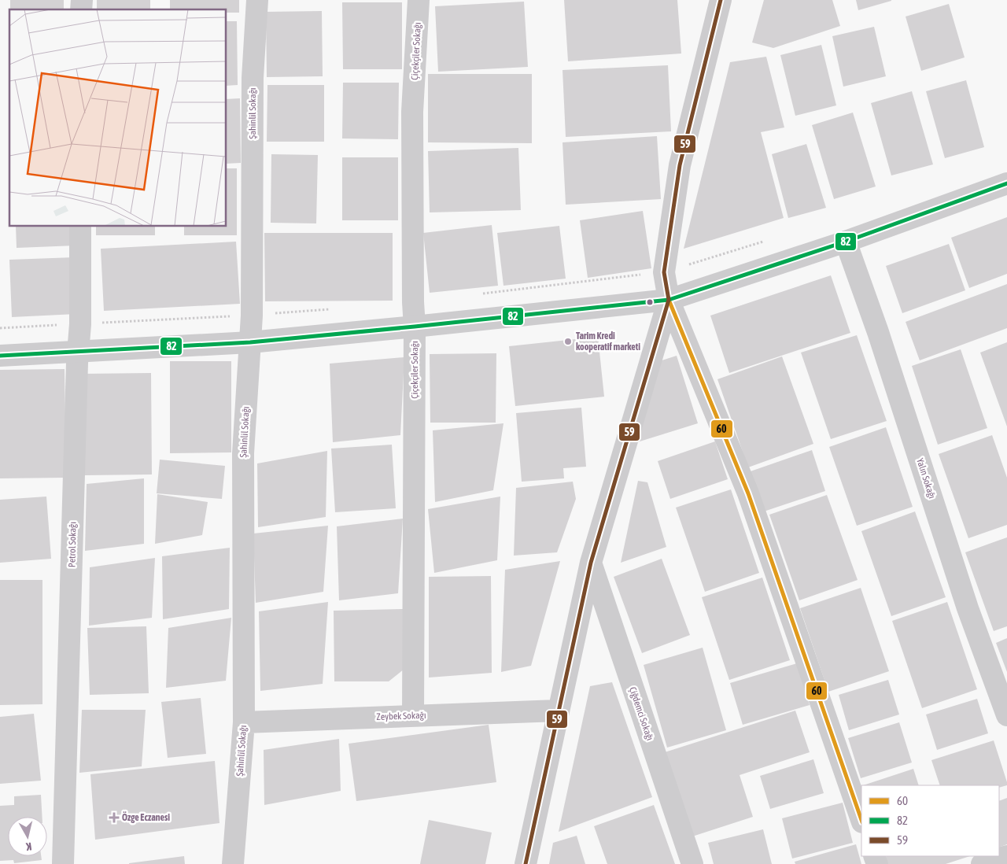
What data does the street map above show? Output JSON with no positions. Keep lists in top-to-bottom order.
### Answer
{
  "streets": {
    "street": [
      "Çiçekçiler Sokağı",
      "Şahinlil Sokağı",
      "Yalın Sokağı",
      "Petrol Sokağı",
      "Çiğdemci Sokağı",
      "Zeybek Sokağı"
    ]
  },
  "crossings": [
    ["Çiçekçiler Sokağı", "Zeybek Sokağı"],
    ["Şahinlil Sokağı", "Zeybek Sokağı"]
  ],
  "places": {
    "other": ["Tarim Kredi kooperatif marketi"],
    "health": ["Özge Eczanesi"]
  },
  "lines": ["transit line 59", "transit line 82", "transit line 60"],
  "legend": ["60", "82", "59"],
  "north": "bottom"
}
